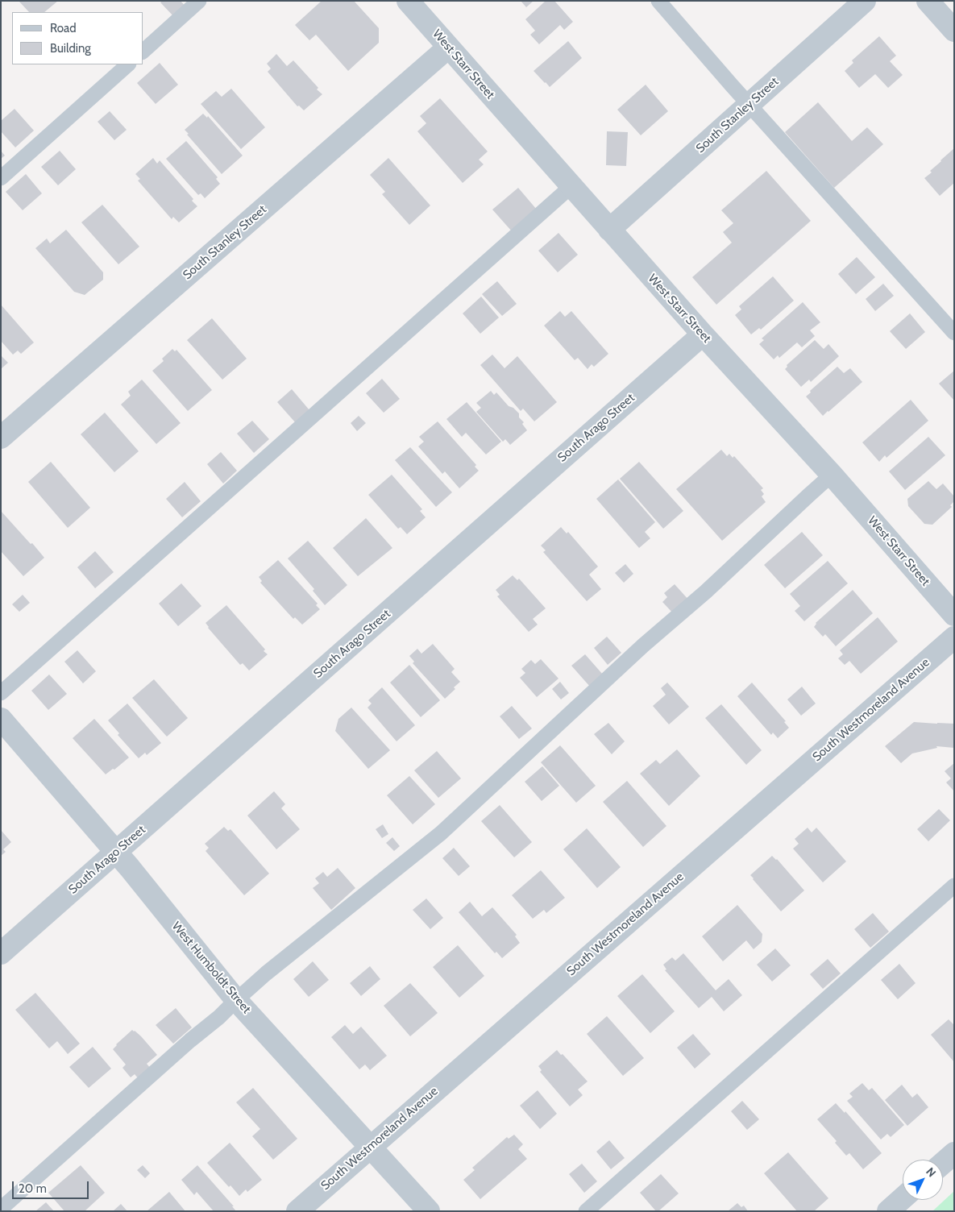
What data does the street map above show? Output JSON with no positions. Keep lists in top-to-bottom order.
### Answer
{
  "streets": {
    "street": [
      "West Starr Street",
      "South Stanley Street",
      "South Arago Street",
      "South Westmoreland Avenue",
      "West Humboldt Street"
    ]
  },
  "crossings": [
    ["West Starr Street", "South Stanley Street"],
    ["West Starr Street", "South Arago Street"],
    ["South Arago Street", "West Humboldt Street"],
    ["South Westmoreland Avenue", "West Humboldt Street"]
  ],
  "legend": ["Road", "Building"],
  "scale_bar": "20 m",
  "north": "top right"
}
